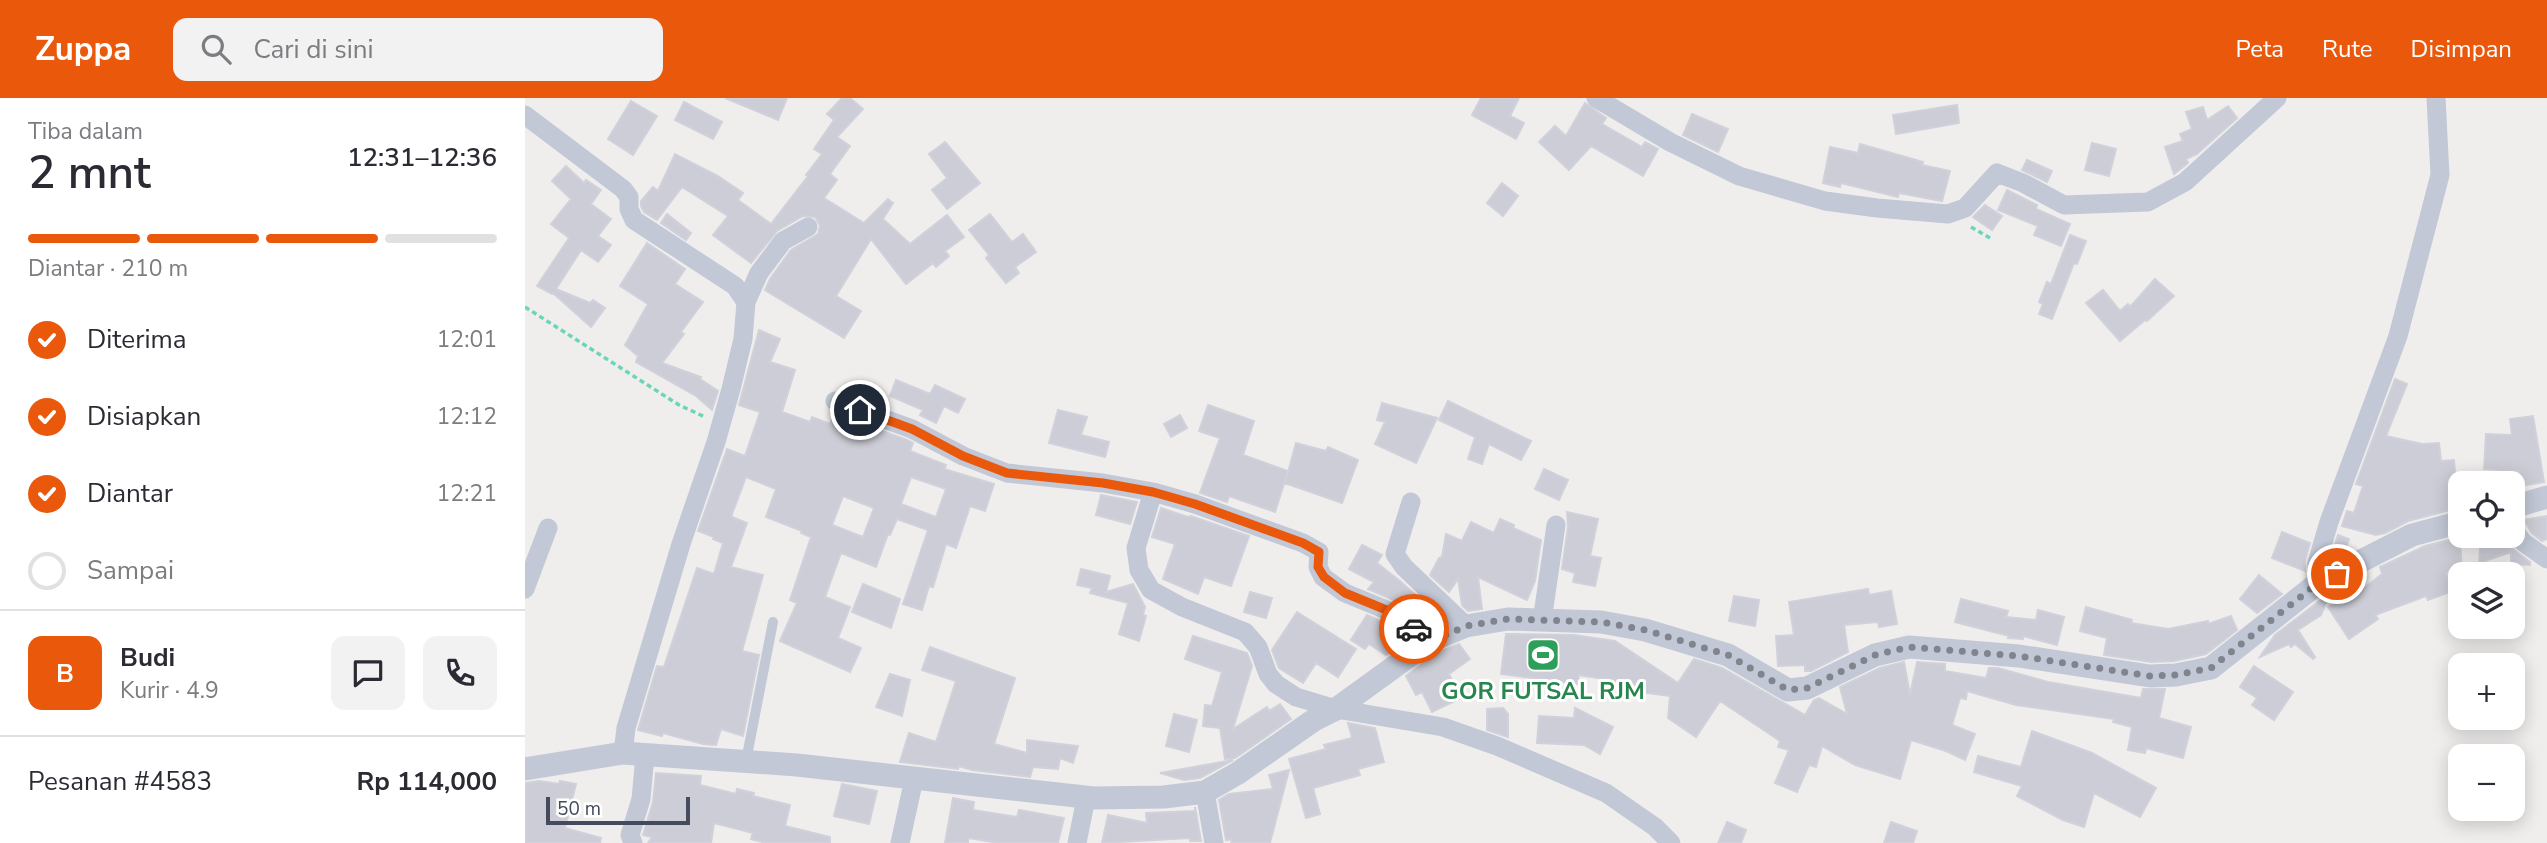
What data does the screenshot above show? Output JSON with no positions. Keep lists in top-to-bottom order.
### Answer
{
  "places": {
    "sports": ["GOR FUTSAL RJM"]
  },
  "scale_bar": "50 m",
  "page": {
    "header": "Zuppa",
    "search": "Cari di sini",
    "nav": ["Peta", "Rute", "Disimpan"],
    "heading": ["2 mnt", "Tiba dalam", "12:31–12:36"],
    "panel": [
      "Budi",
      "Kurir · 4.9",
      "Pesanan #4583",
      "Rp 114,000"
    ],
    "bar": "Diantar · 210 m",
    "list": [
      ["Diterima", "12:01"],
      ["Disiapkan", "12:12"],
      ["Diantar", "12:21"],
      "Sampai"
    ],
    "map_buttons": ["+", "−"],
    "round": "B",
    "scale": "50 m"
  }
}
